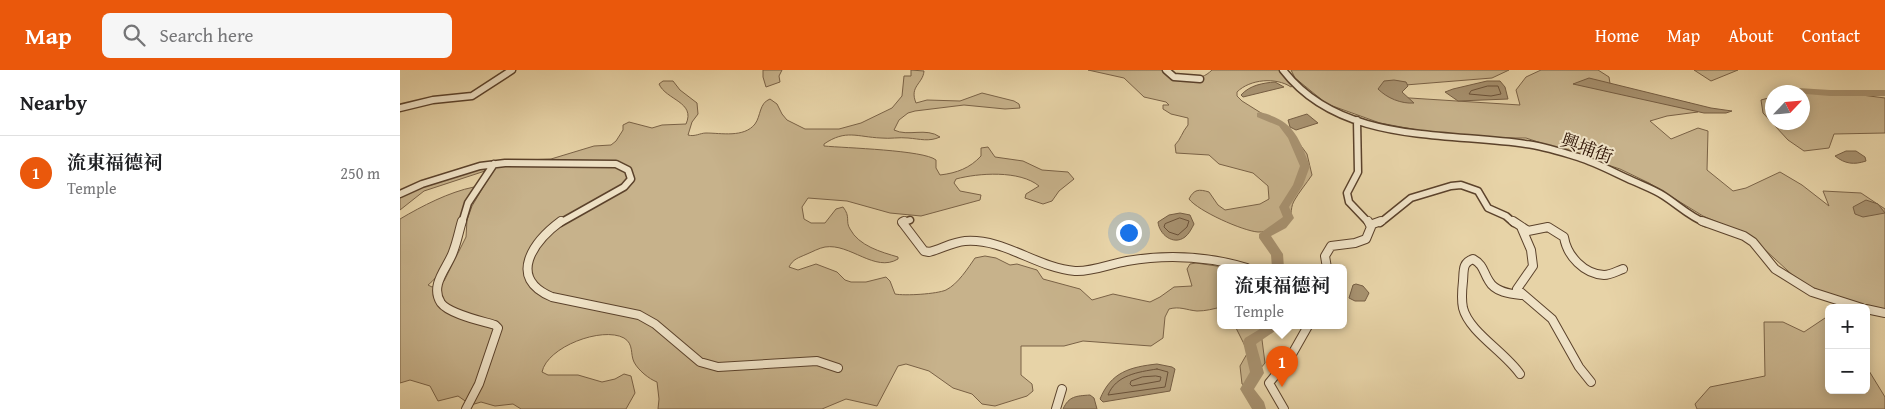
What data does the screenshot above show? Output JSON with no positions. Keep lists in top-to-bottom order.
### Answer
{
  "streets": {
    "street": ["興埔街"]
  },
  "north": "top right",
  "page": {
    "header": "Map",
    "search": "Search here",
    "nav": [
      "Home",
      "Map",
      "About",
      "Contact"
    ],
    "heading": "Nearby",
    "list": [
      {
        "mark": "1",
        "name": "流東福德祠",
        "note": "Temple",
        "value": "250 m"
      }
    ],
    "popup": ["流東福德祠", "Temple"],
    "map_buttons": ["+", "−"],
    "pins": "1"
  }
}
